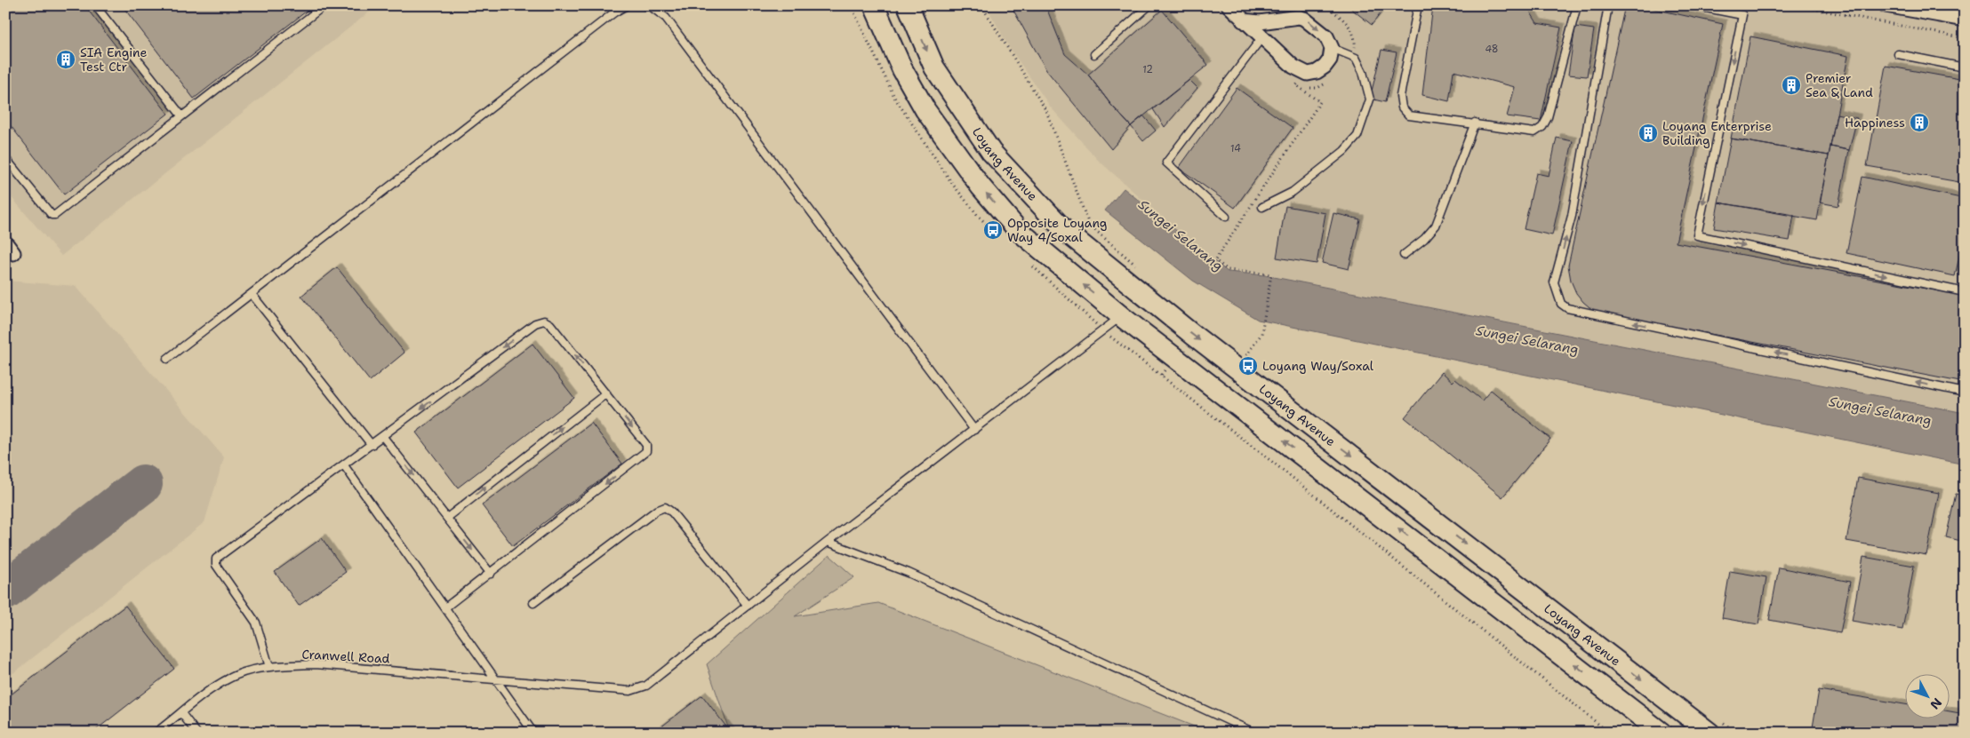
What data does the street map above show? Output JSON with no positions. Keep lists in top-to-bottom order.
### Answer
{
  "streets": {
    "main road": ["Loyang Avenue"],
    "lane": ["Cranwell Road"]
  },
  "water": ["Sungei Selarang"],
  "places": {
    "building": [
      "SIA Engine Test Ctr",
      "Premier Sea & Land",
      "Happiness",
      "Loyang Enterprise Building"
    ],
    "bus stop": ["Opposite Loyang Way 4/Soxal", "Loyang Way/Soxal"]
  },
  "house_numbers": ["48", "12", "14"],
  "north": "bottom right"
}
